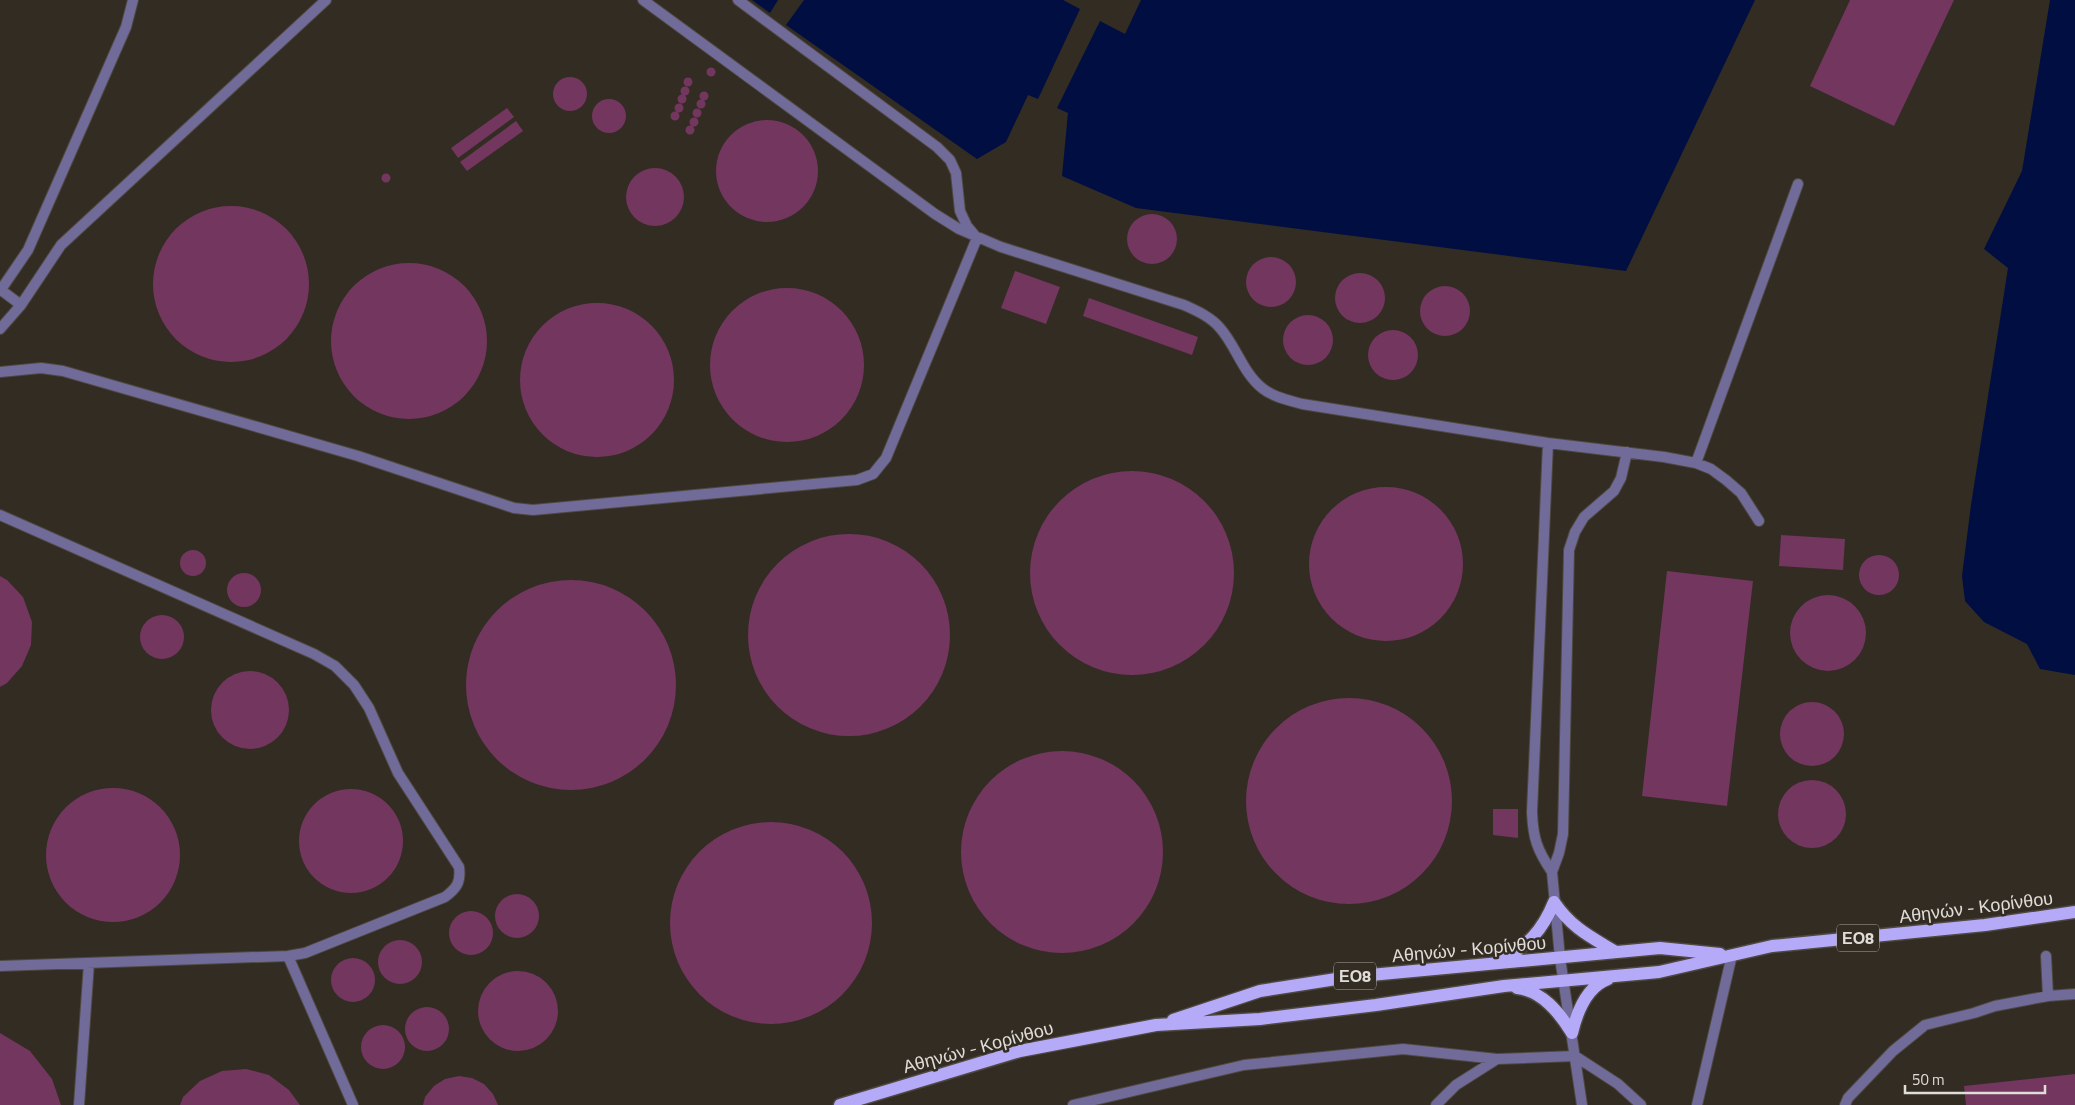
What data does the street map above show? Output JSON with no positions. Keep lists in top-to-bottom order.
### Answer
{
  "streets": {
    "main road": ["Αθηνών - Κορίνθου", "ΕΟ8"]
  },
  "scale_bar": "50 m"
}
